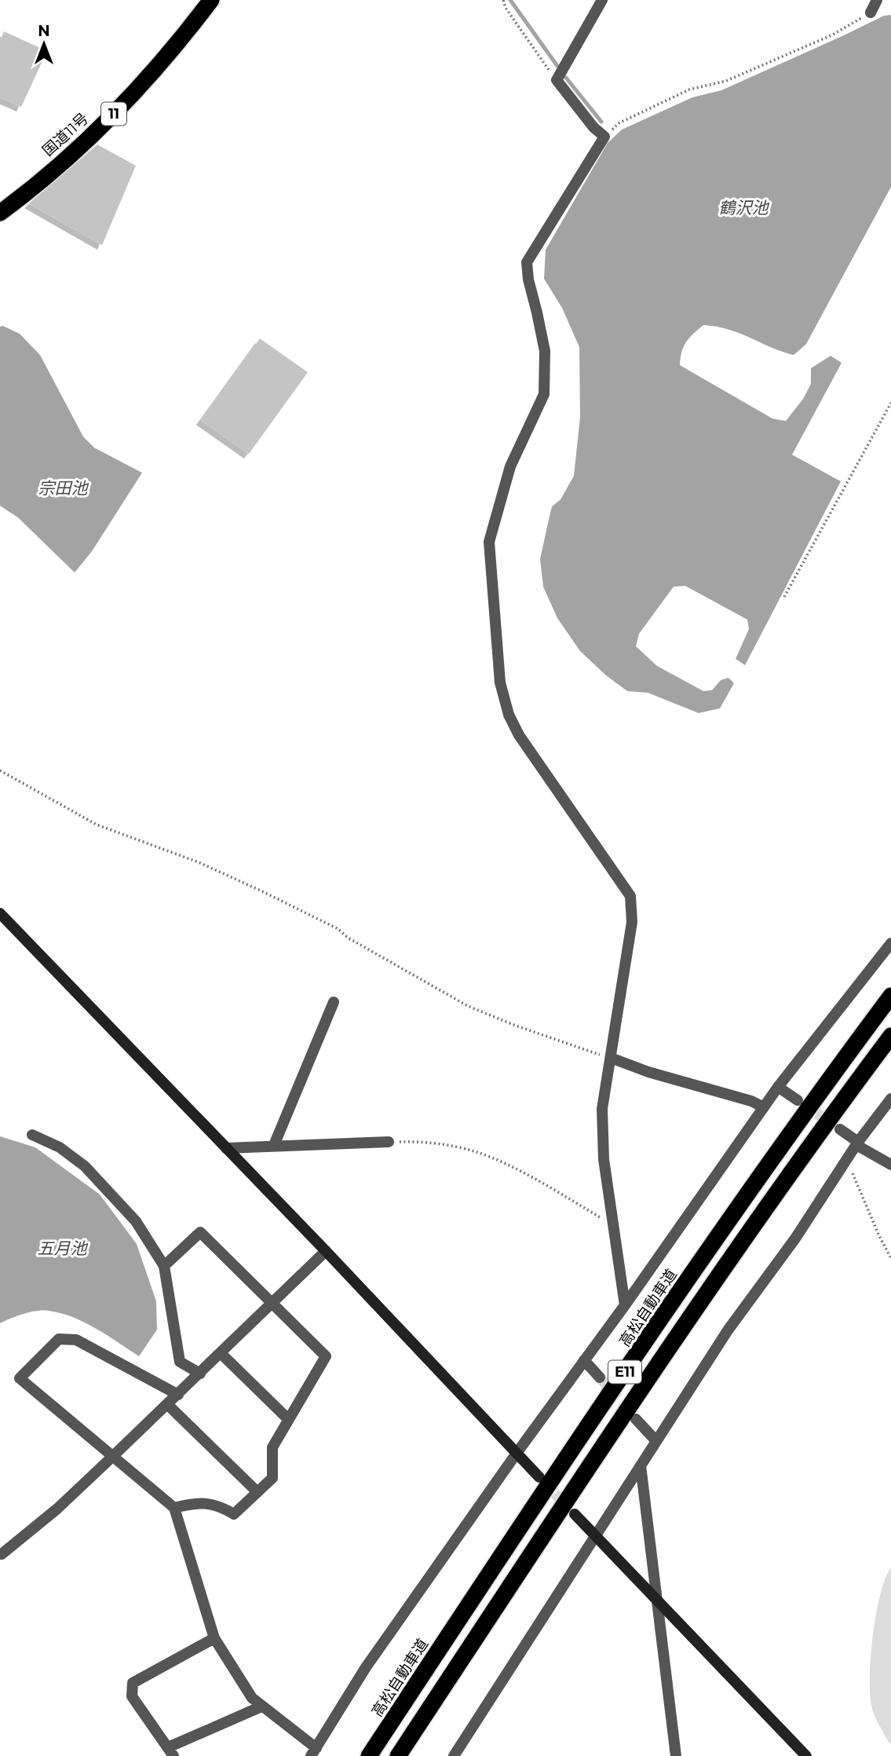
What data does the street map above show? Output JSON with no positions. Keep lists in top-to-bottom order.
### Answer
{
  "streets": {
    "highway": [
      "11",
      "国道11号",
      "高松自動車道",
      "E11"
    ]
  },
  "water": ["鶴沢池", "宗田池", "五月池"],
  "north": "top"
}
